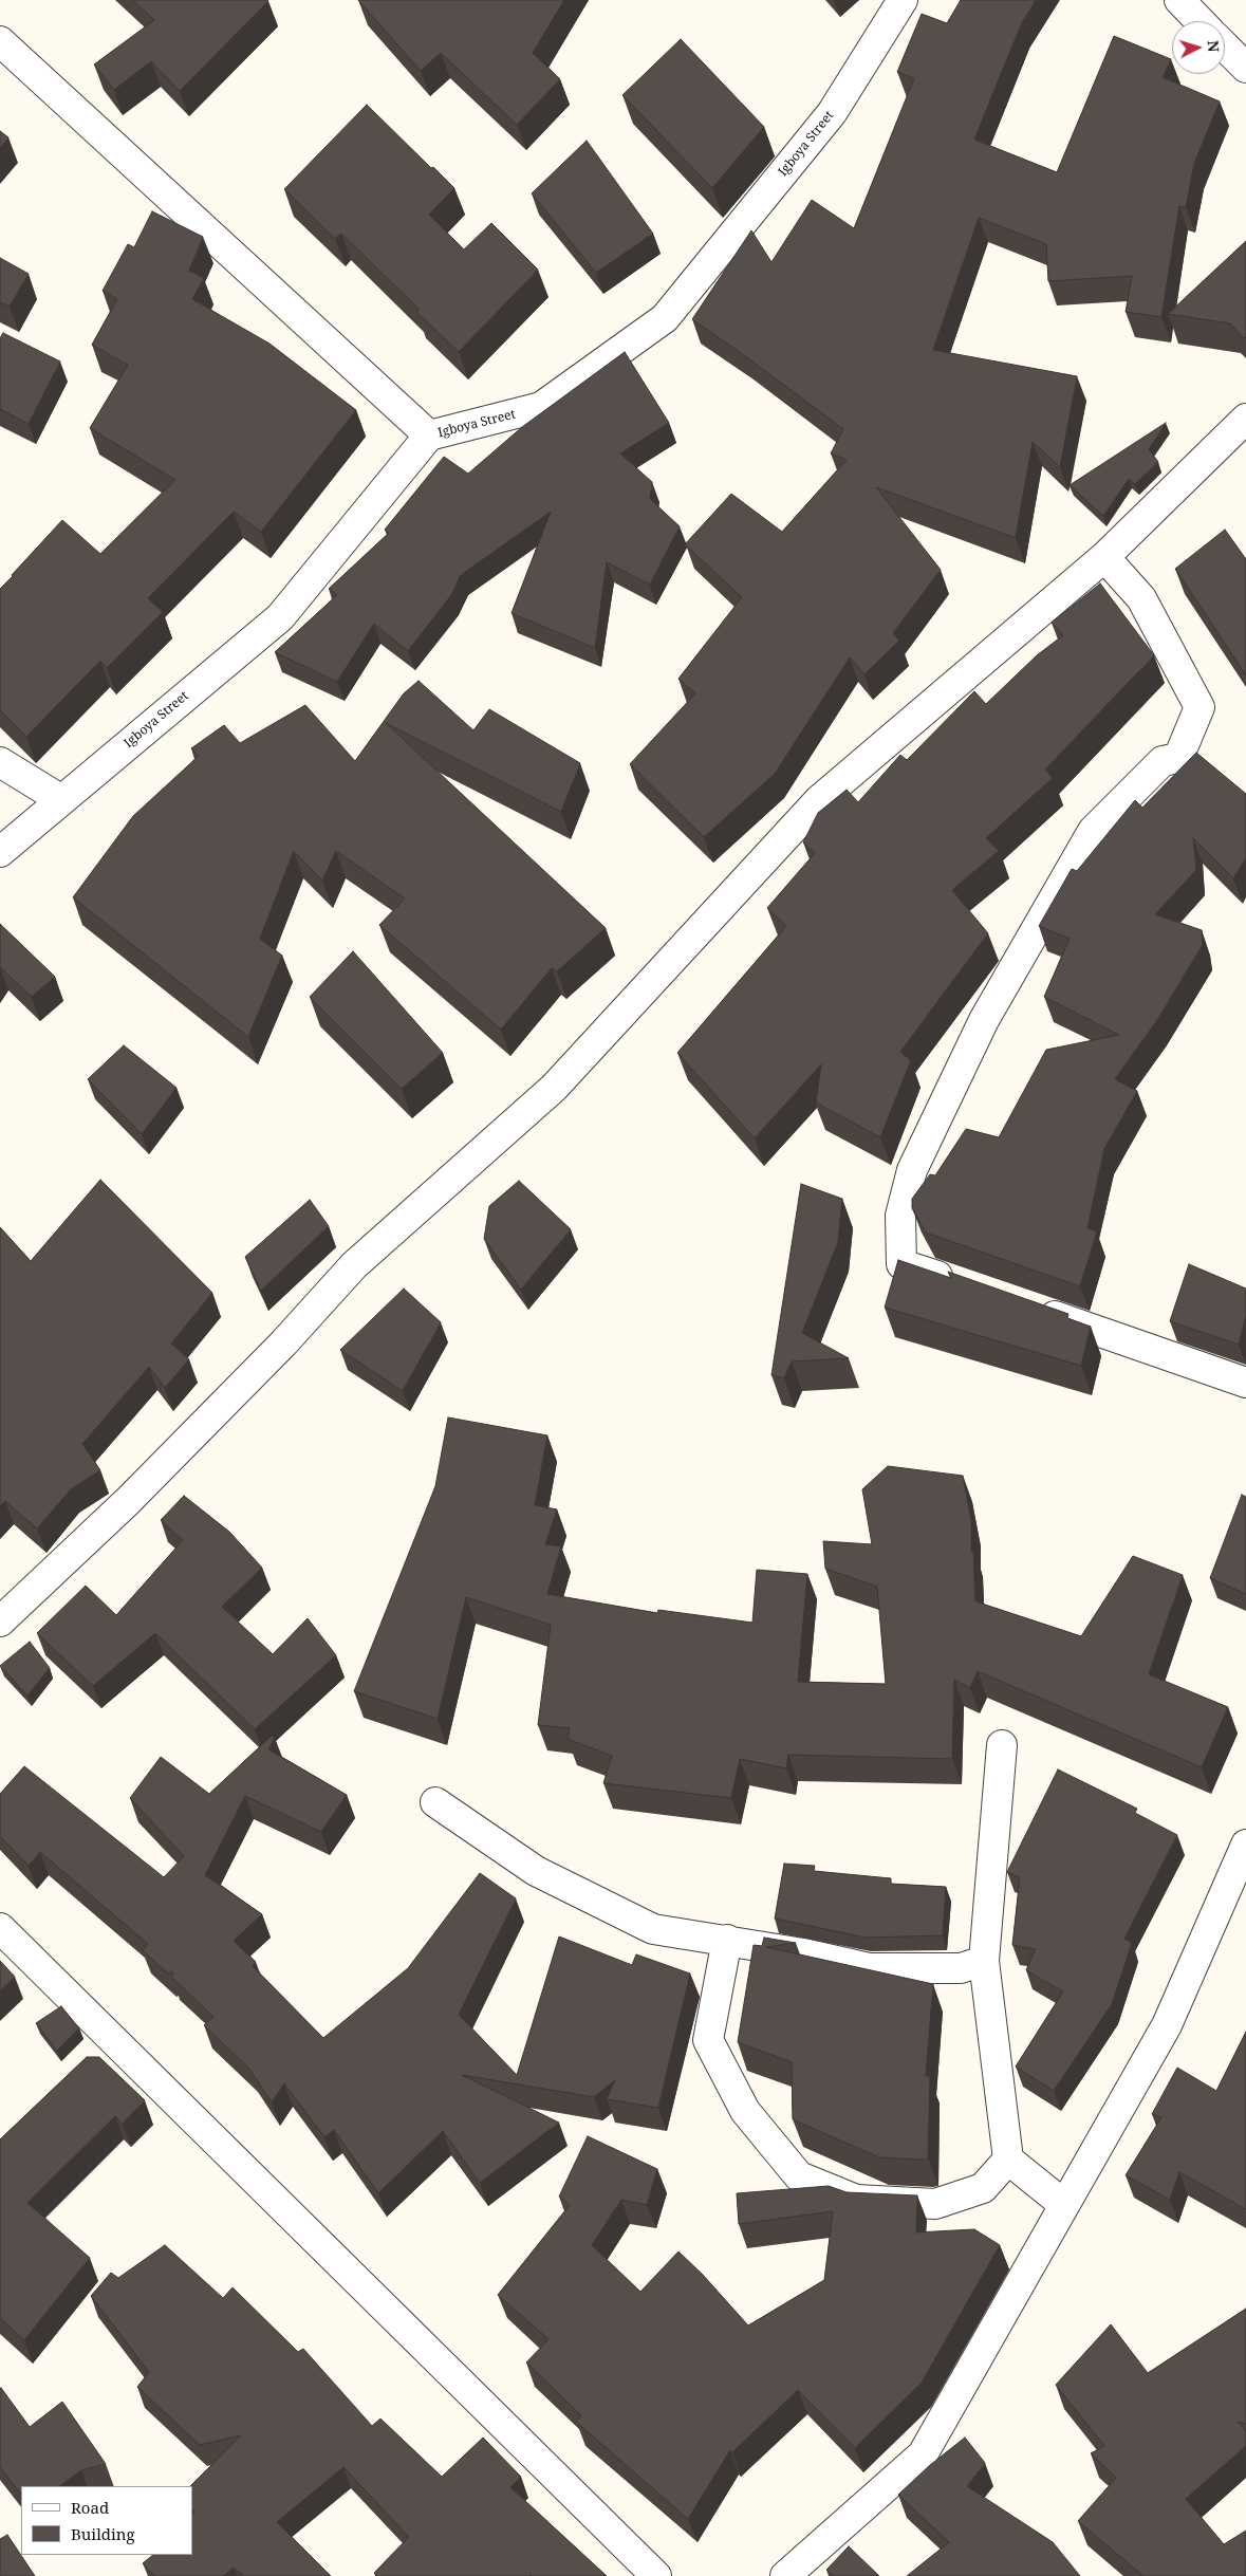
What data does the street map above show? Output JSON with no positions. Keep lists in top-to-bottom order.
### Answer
{
  "streets": {
    "street": ["Igboya Street"]
  },
  "legend": ["Road", "Building"],
  "north": "right"
}
